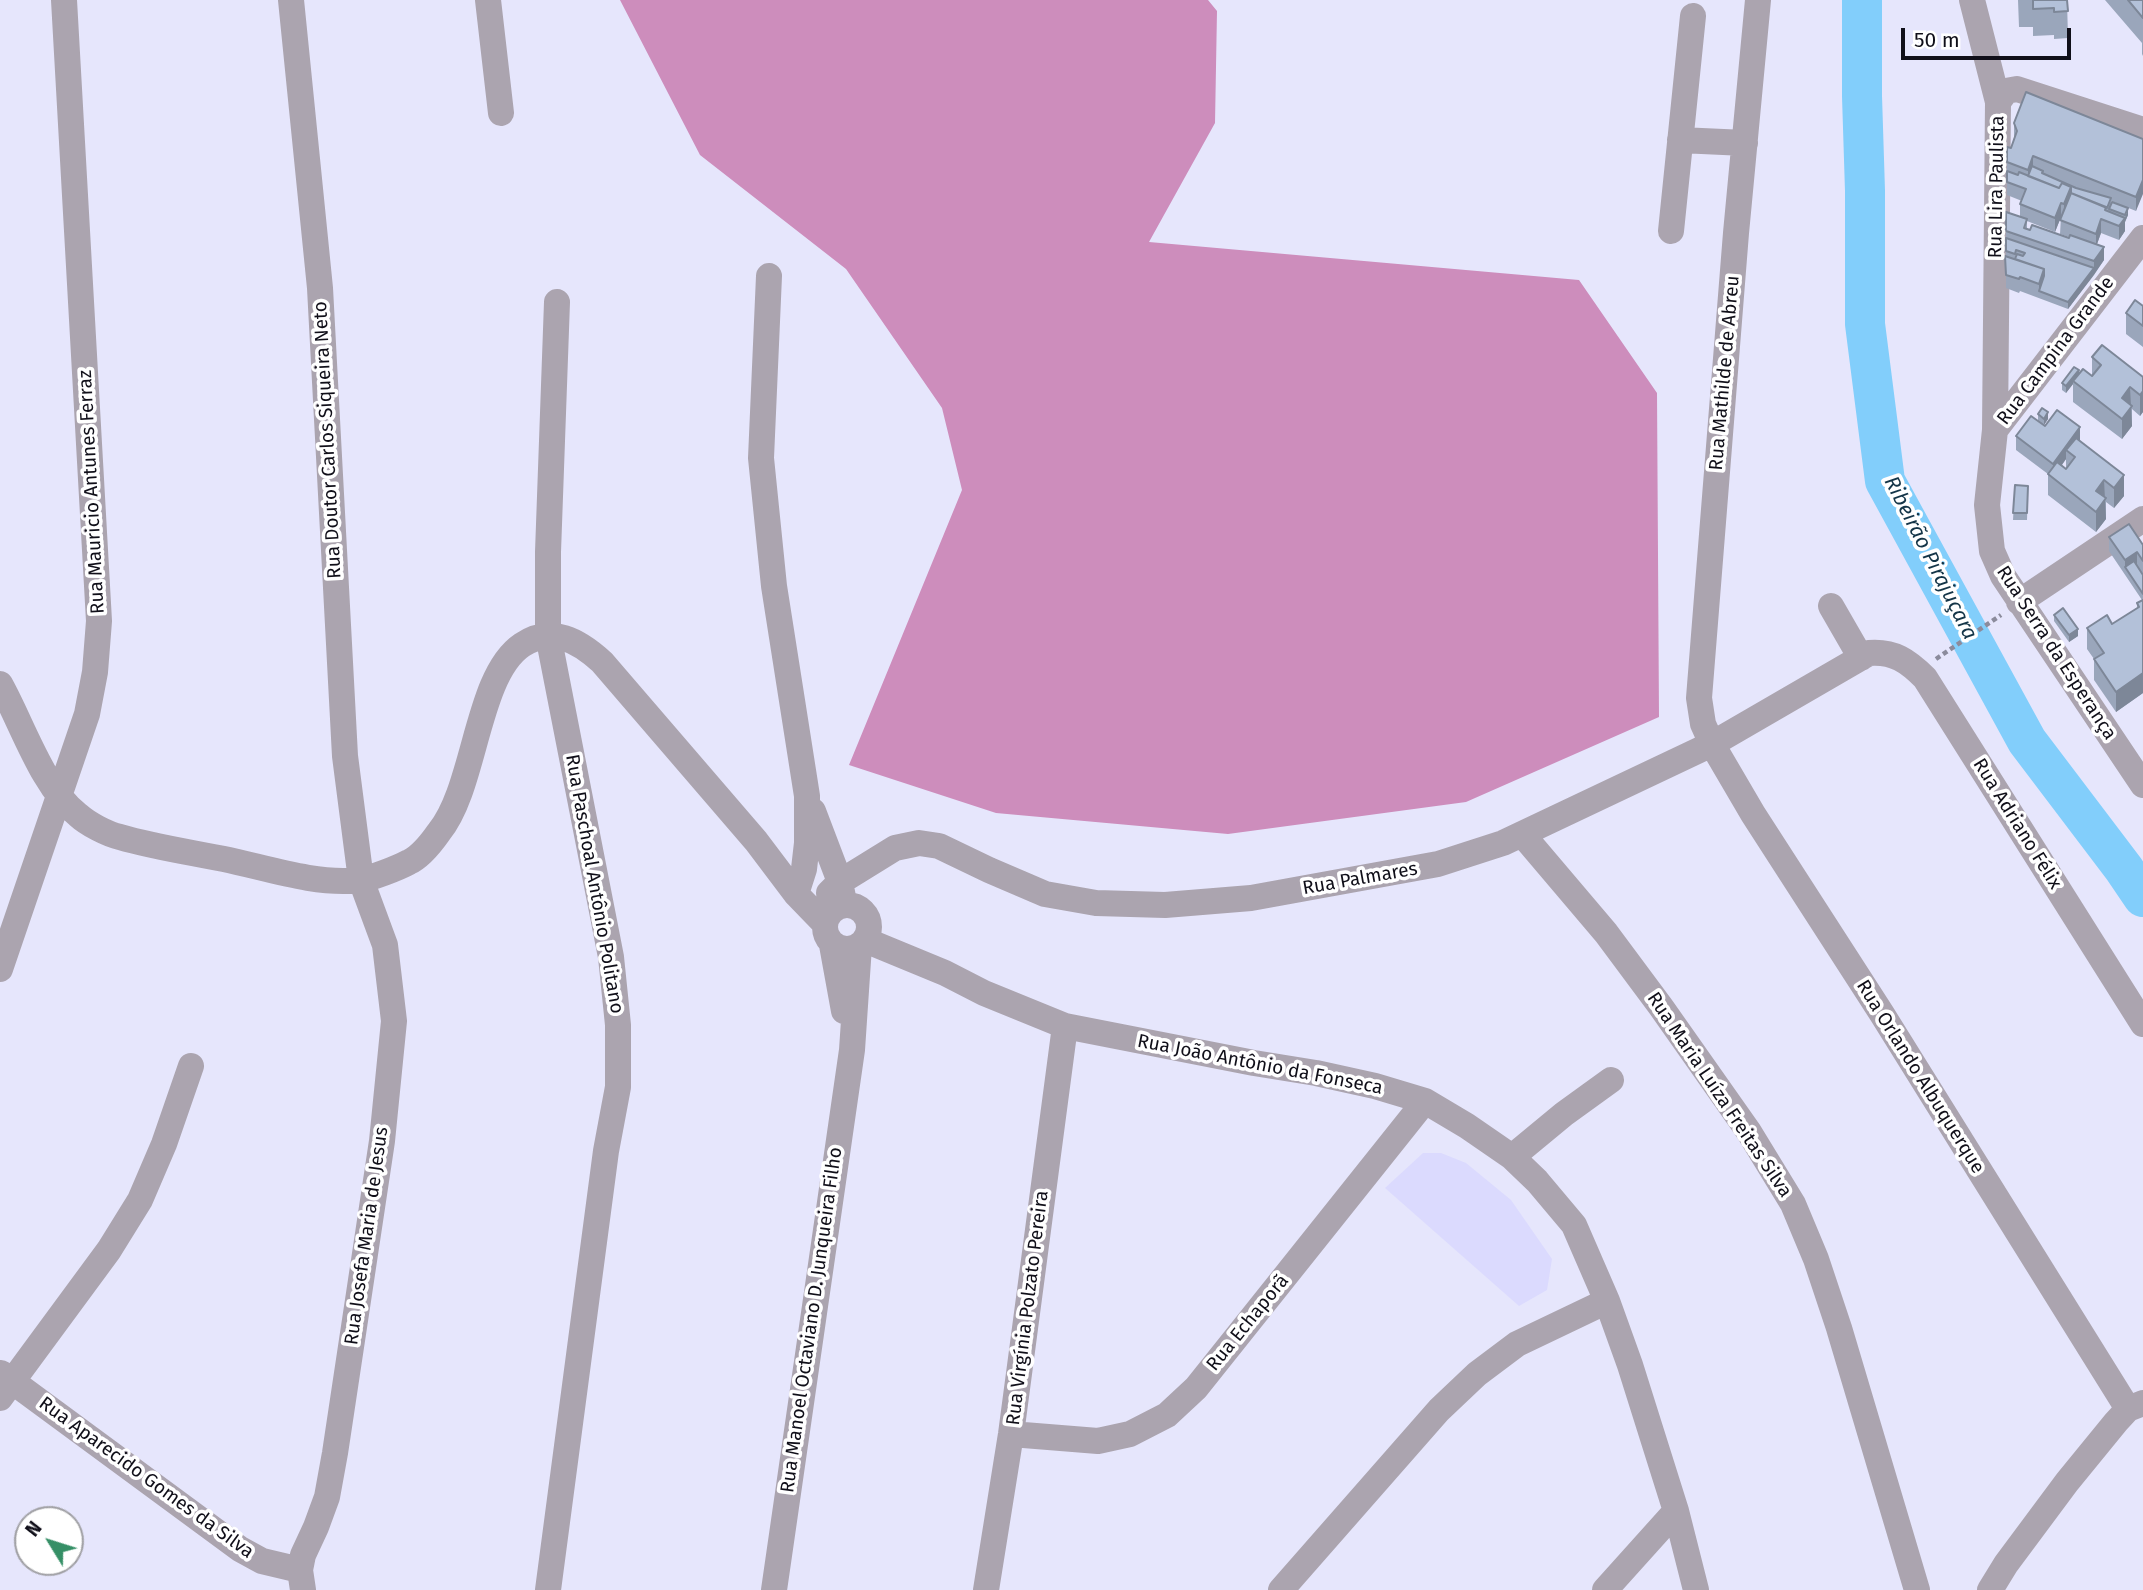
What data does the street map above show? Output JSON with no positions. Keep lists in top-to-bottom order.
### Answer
{
  "streets": {
    "street": [
      "Rua Lira Paulista",
      "Rua Campina Grande",
      "Rua Mathilde de Abreu",
      "Rua Doutor Carlos Siqueira Neto",
      "Rua Mauricio Antunes Ferraz",
      "Rua Serra da Esperança",
      "Rua Adriano Félix",
      "Rua Palmares",
      "Rua Paschoal Antônio Politano",
      "Rua João Antônio da Fonseca",
      "Rua Orlando Albuquerque",
      "Rua Maria Luíza Freitas Silva",
      "Rua Josefa Maria de Jesus",
      "Rua Virgínia Polzato Pereira",
      "Rua Manoel Octaviano D. Junqueira Filho",
      "Rua Echaporã",
      "Rua Aparecido Gomes da Silva"
    ]
  },
  "crossings": [
    ["Rua Lira Paulista", "Rua Campina Grande"],
    ["Rua Lira Paulista", "Rua Serra da Esperança"],
    ["Rua Campina Grande", "Rua Serra da Esperança"],
    ["Rua Mathilde de Abreu", "Rua Palmares"],
    ["Rua Mathilde de Abreu", "Rua Orlando Albuquerque"],
    ["Rua Doutor Carlos Siqueira Neto", "Rua Josefa Maria de Jesus"],
    ["Rua Adriano Félix", "Rua Palmares"],
    ["Rua Palmares", "Rua Orlando Albuquerque"],
    ["Rua Palmares", "Rua Maria Luíza Freitas Silva"],
    ["Rua Palmares", "Rua Manoel Octaviano D. Junqueira Filho"],
    ["Rua João Antônio da Fonseca", "Rua Virgínia Polzato Pereira"],
    ["Rua João Antônio da Fonseca", "Rua Manoel Octaviano D. Junqueira Filho"],
    ["Rua João Antônio da Fonseca", "Rua Echaporã"],
    ["Rua Josefa Maria de Jesus", "Rua Aparecido Gomes da Silva"],
    ["Rua Virgínia Polzato Pereira", "Rua Echaporã"]
  ],
  "water": ["Ribeirão Pirajuçara"],
  "scale_bar": "50 m",
  "north": "top left"
}
